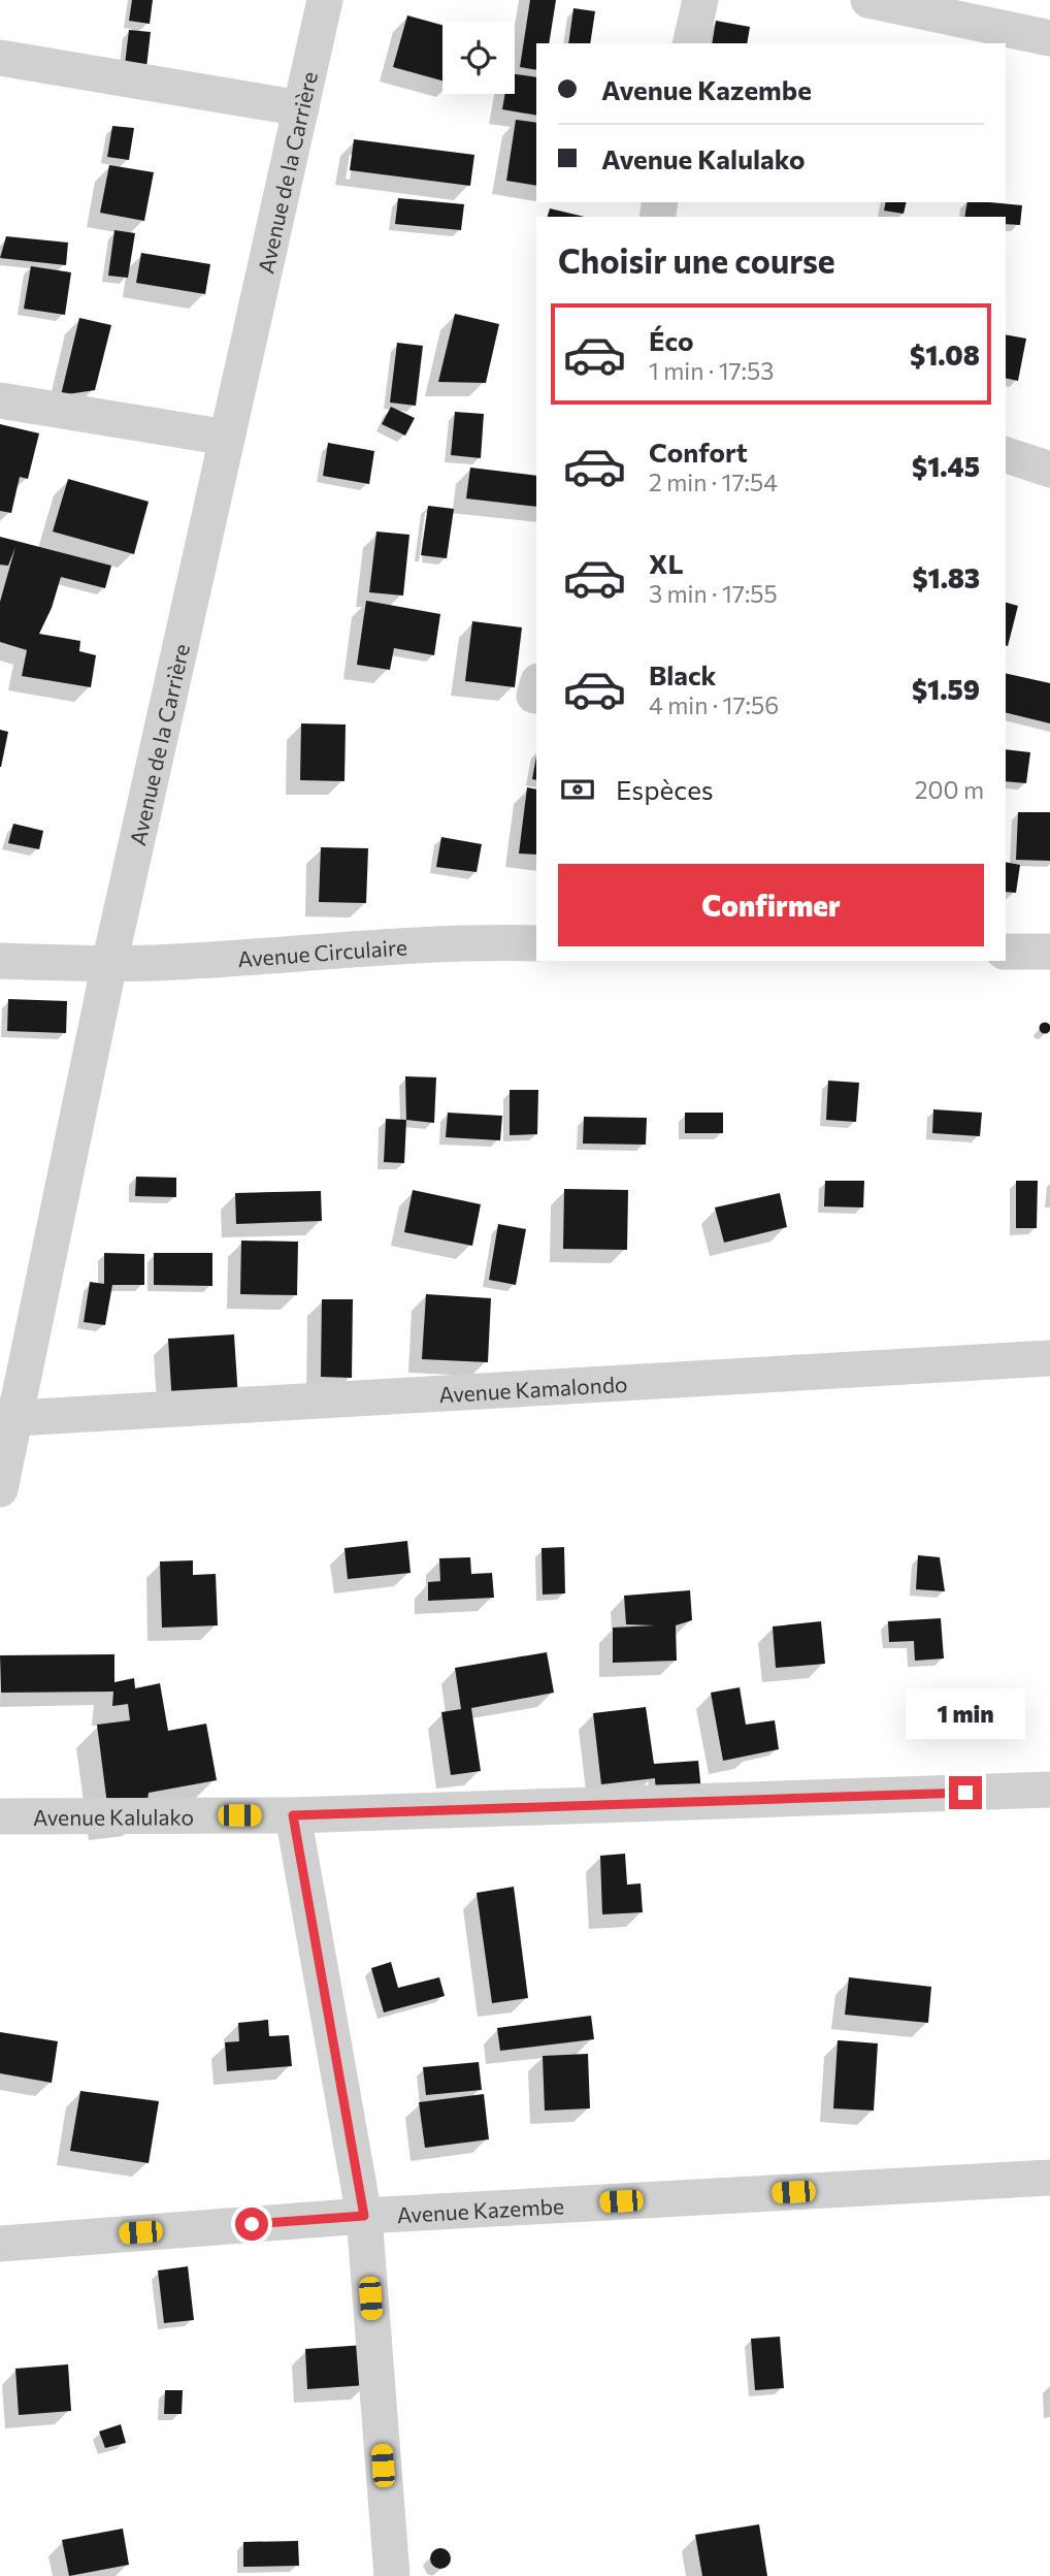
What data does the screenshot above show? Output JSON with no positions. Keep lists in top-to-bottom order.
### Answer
{
  "streets": {
    "street": [
      "Avenue de la Carrière",
      "Avenue Circulaire",
      "Avenue Kamalondo",
      "Avenue Kalulako",
      "Avenue Kazembe"
    ]
  },
  "crossings": [
    ["Avenue de la Carrière", "Avenue Circulaire"],
    ["Avenue de la Carrière", "Avenue Kamalondo"]
  ],
  "page": {
    "banner": ["Avenue Kazembe", "Avenue Kalulako"],
    "heading": "Choisir une course",
    "list": [
      {
        "name": "Éco",
        "note": "1 min · 17:53",
        "value": "$1.08"
      },
      {
        "name": "Confort",
        "note": "2 min · 17:54",
        "value": "$1.45"
      },
      {
        "name": "XL",
        "note": "3 min · 17:55",
        "value": "$1.83"
      },
      {
        "name": "Black",
        "note": "4 min · 17:56",
        "value": "$1.59"
      }
    ],
    "pay": ["Espèces", "200 m"],
    "buttons": "Confirmer",
    "bubble": "1 min"
  }
}
